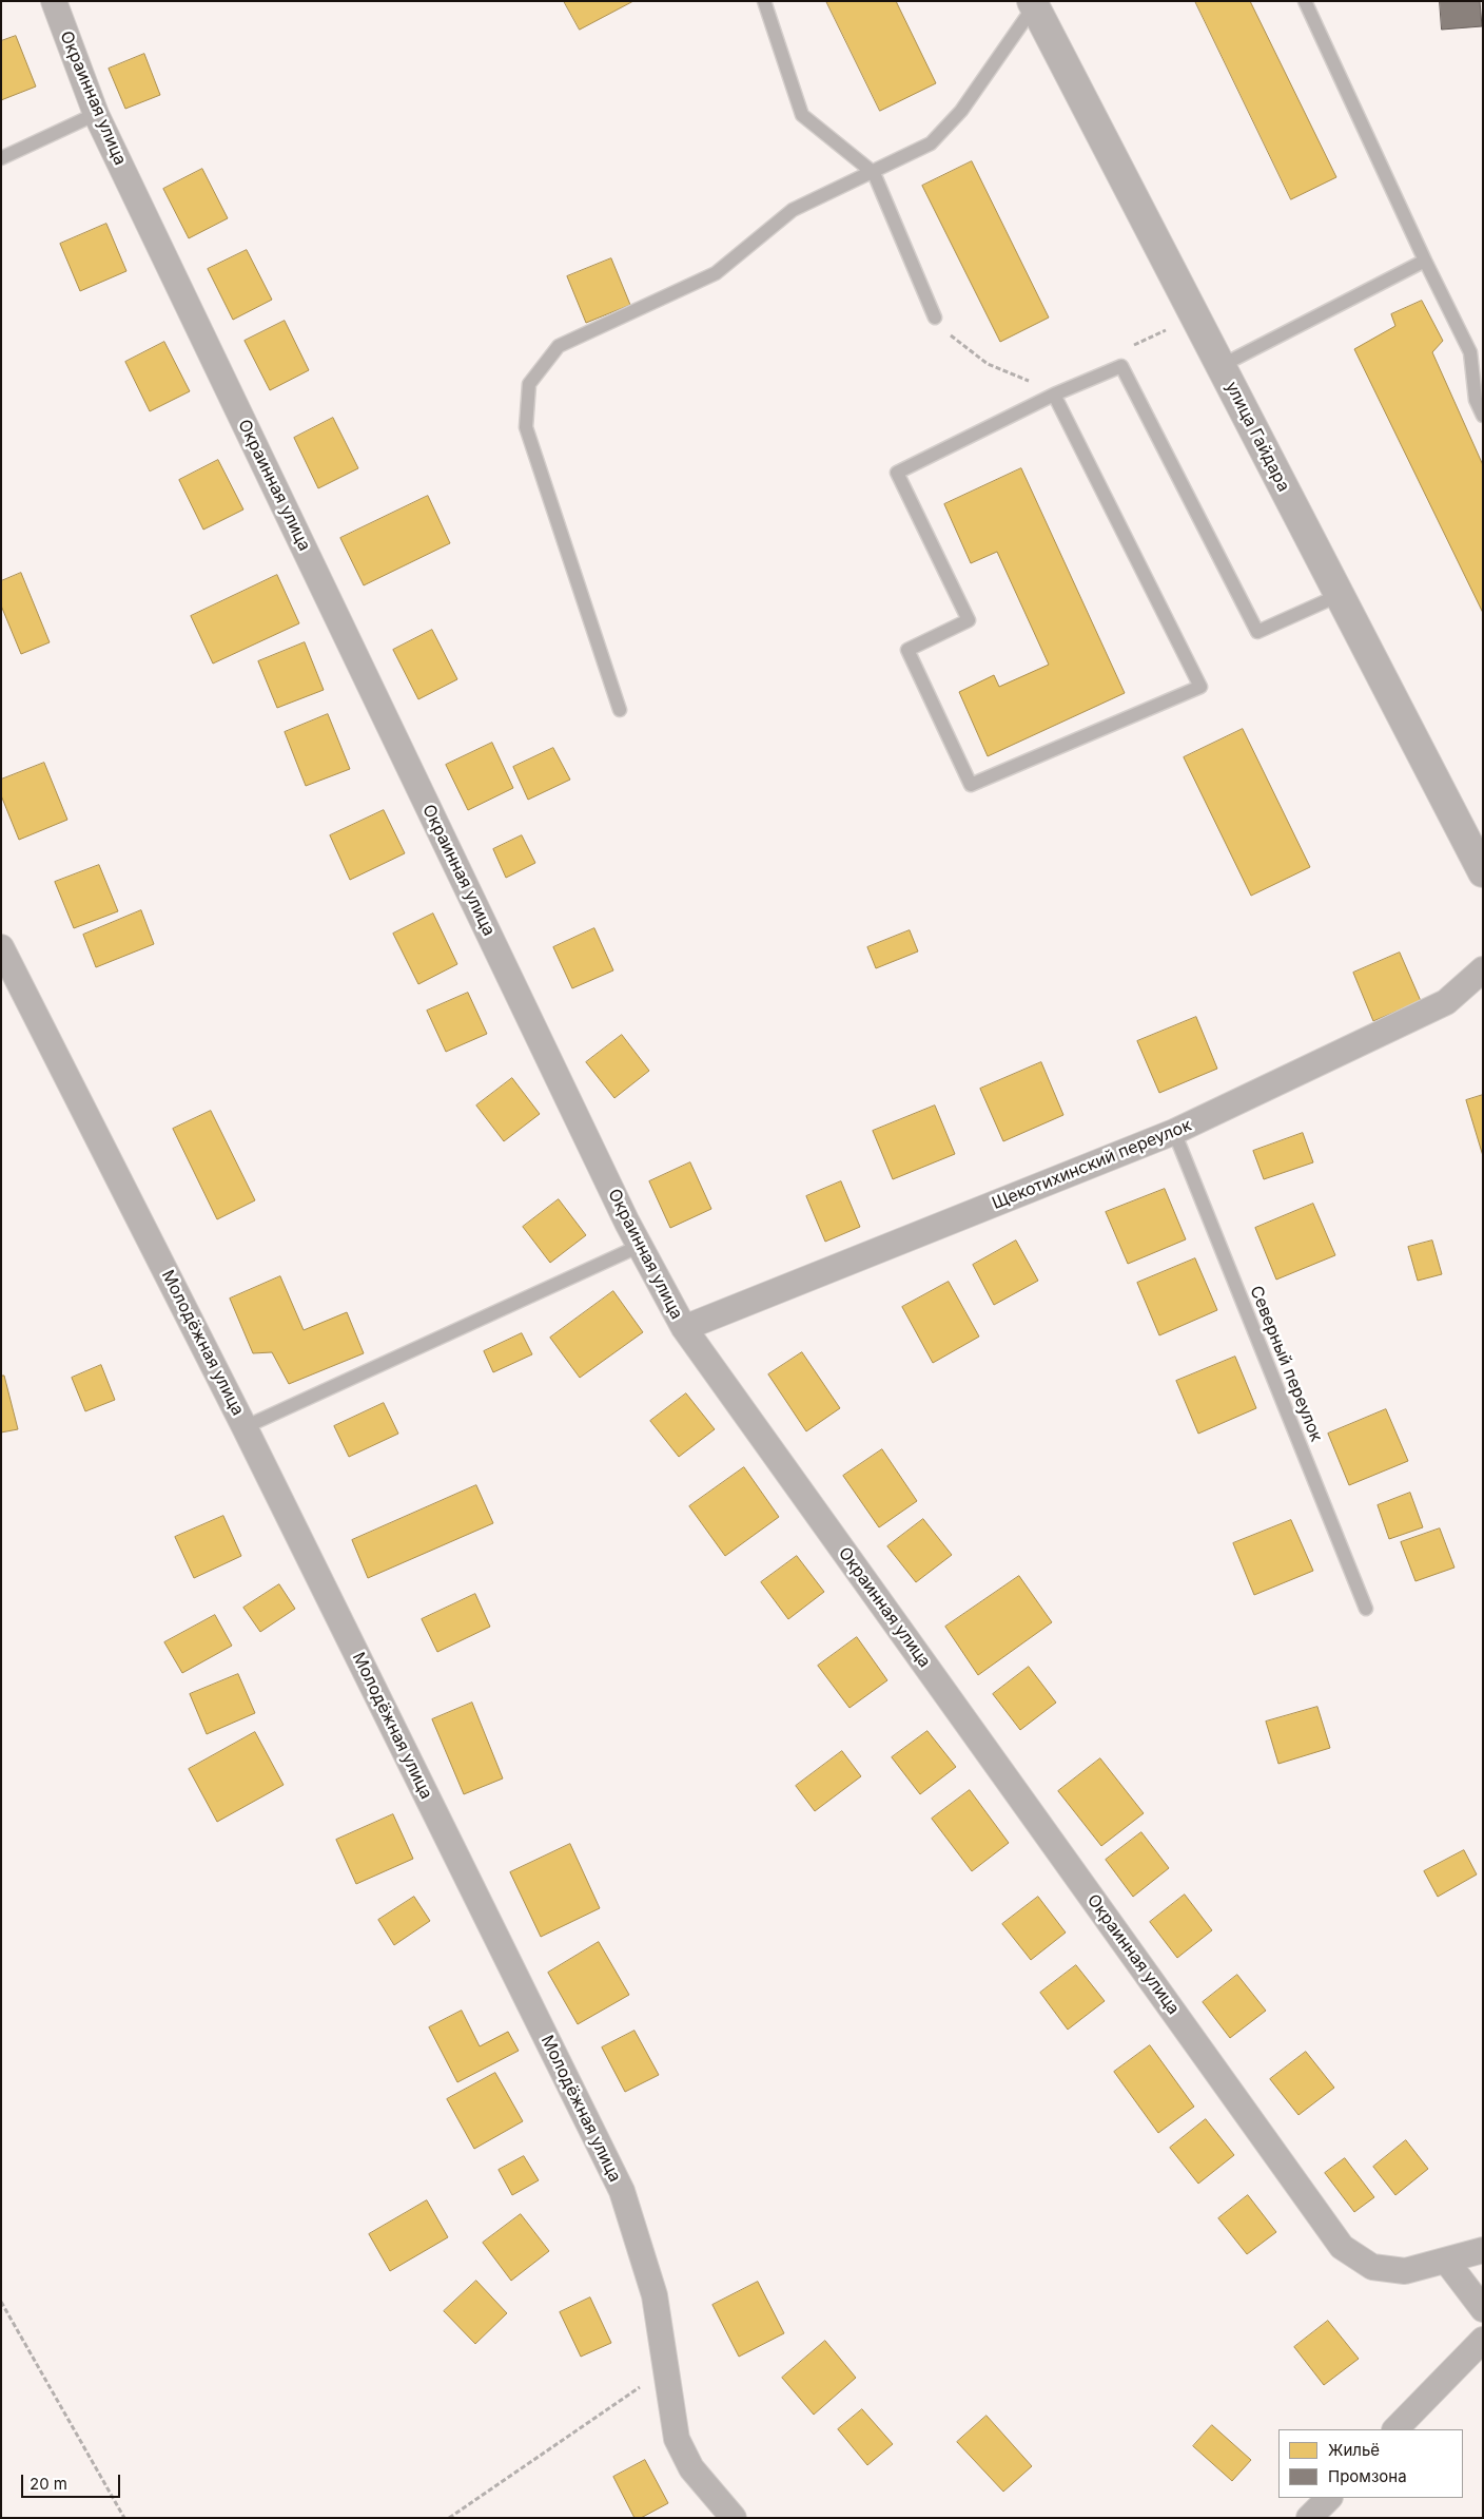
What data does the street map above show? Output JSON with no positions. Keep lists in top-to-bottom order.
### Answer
{
  "streets": {
    "street": [
      "Окраинная улица",
      "улица Гайдара",
      "Щекотихинский переулок",
      "Молодёжная улица"
    ],
    "lane": ["Северный переулок"]
  },
  "crossings": [
    ["Окраинная улица", "Щекотихинский переулок"],
    ["Щекотихинский переулок", "Северный переулок"]
  ],
  "legend": ["Жильё", "Промзона"],
  "scale_bar": "20 m"
}
